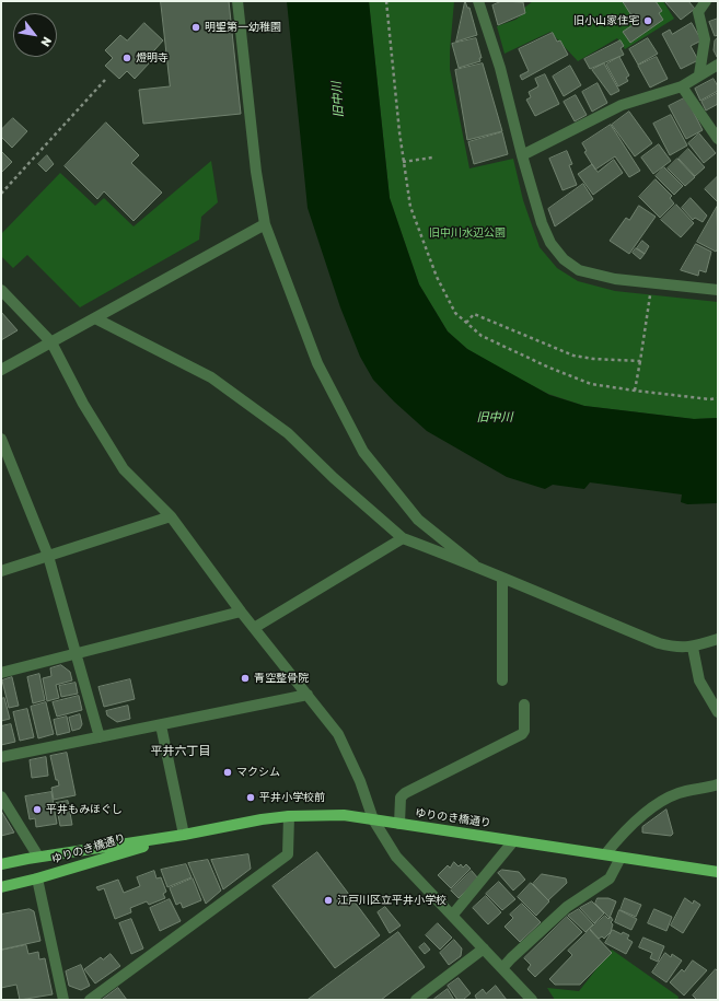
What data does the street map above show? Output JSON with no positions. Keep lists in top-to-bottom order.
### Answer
{
  "streets": {
    "main road": ["ゆりのき橋通り"]
  },
  "districts": ["平井六丁目"],
  "water": ["旧中川"],
  "parks": ["旧中川水辺公園"],
  "places": [
    "旧小山家住宅",
    "明聖第一幼稚園",
    "燈明寺",
    "青空整骨院",
    "マクシム",
    "平井小学校前",
    "平井もみほぐし",
    "江戸川区立平井小学校"
  ],
  "north": "bottom right"
}
